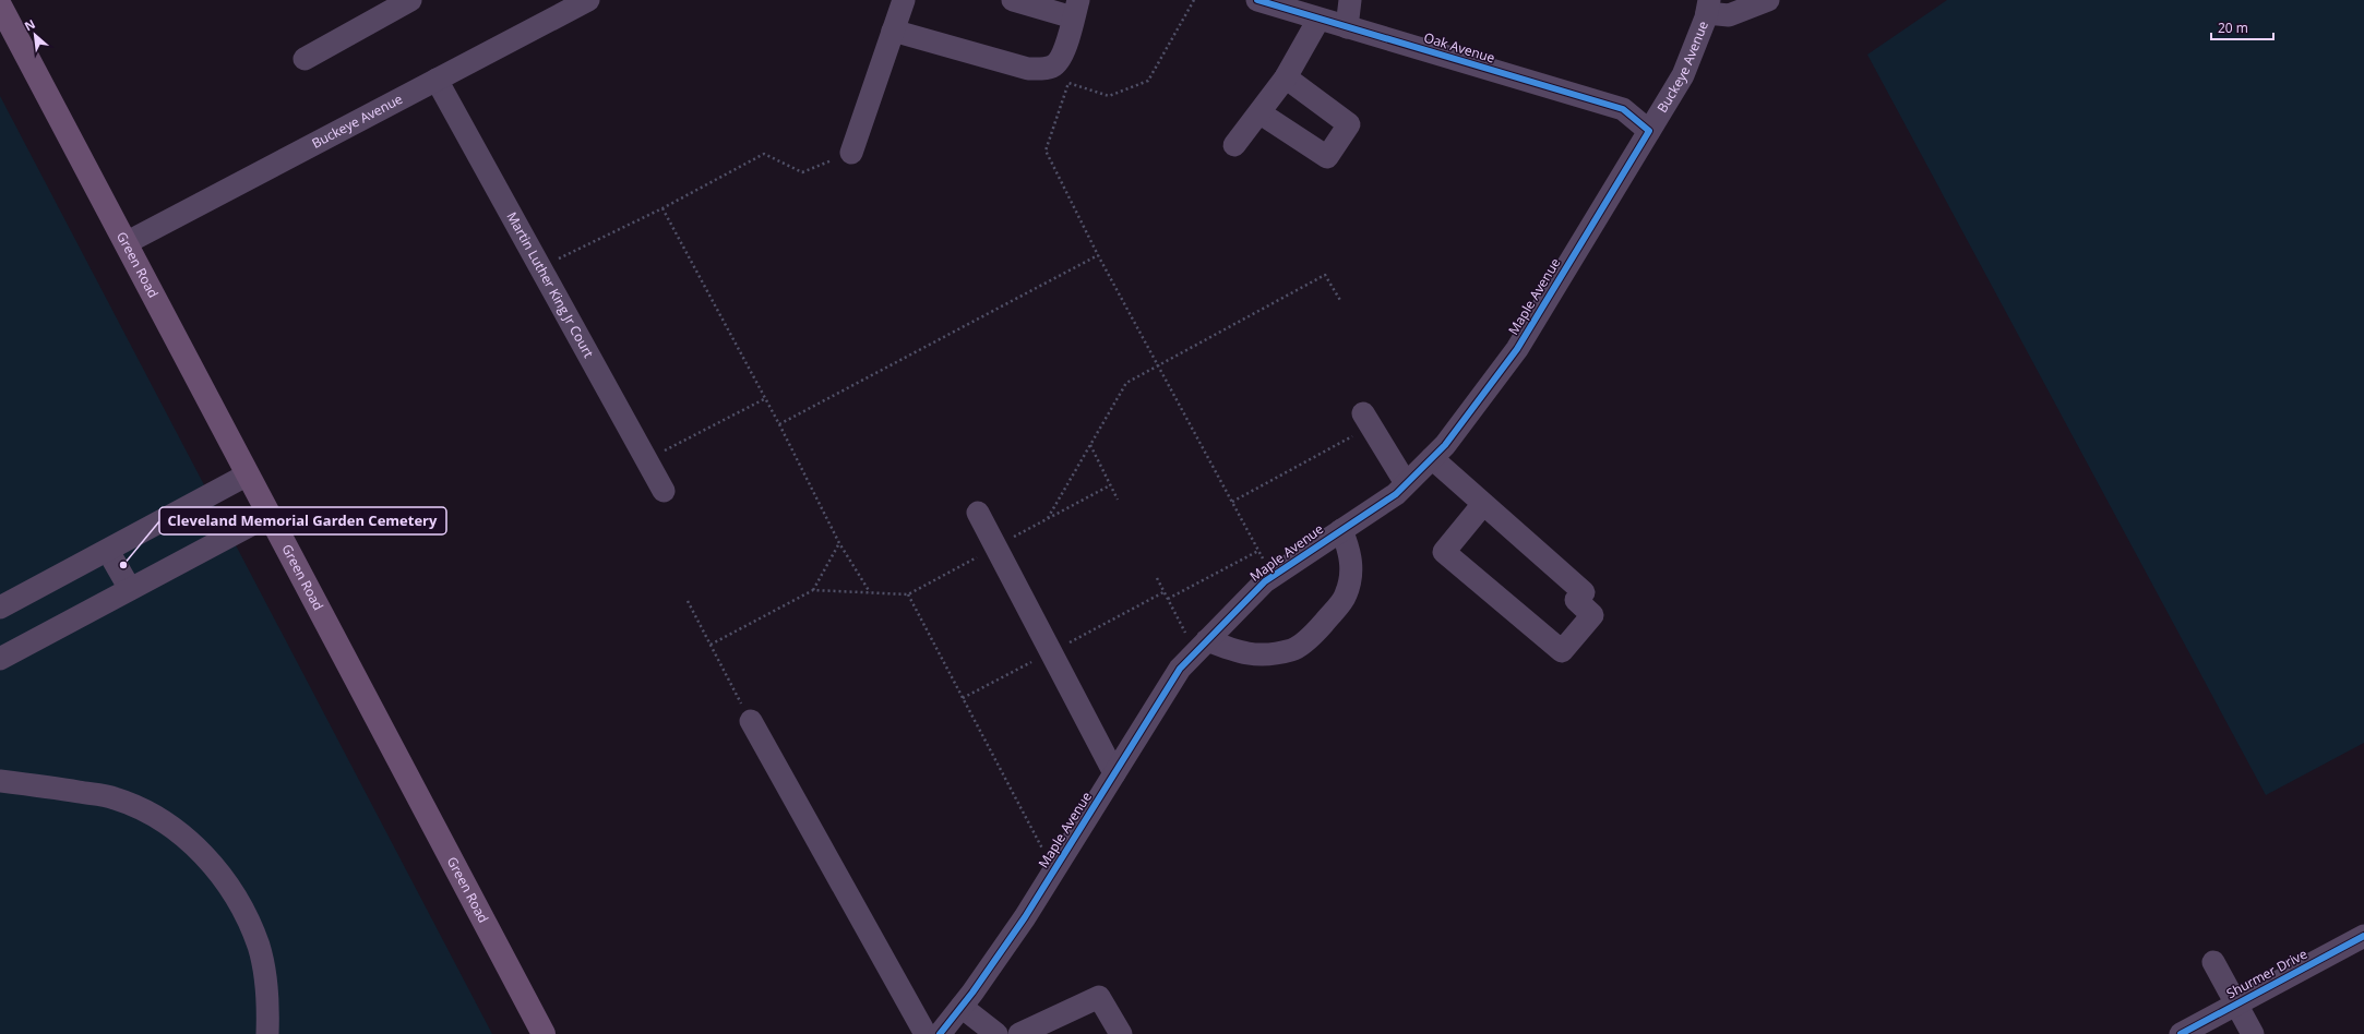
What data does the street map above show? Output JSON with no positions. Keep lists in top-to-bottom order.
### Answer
{
  "streets": {
    "main road": ["Green Road"],
    "street": [
      "Oak Avenue",
      "Buckeye Avenue",
      "Martin Luther King Jr Court",
      "Maple Avenue",
      "Shurmer Drive"
    ]
  },
  "crossings": [
    ["Oak Avenue", "Buckeye Avenue"],
    ["Oak Avenue", "Maple Avenue"],
    ["Buckeye Avenue", "Green Road"],
    ["Buckeye Avenue", "Martin Luther King Jr Court"],
    ["Buckeye Avenue", "Maple Avenue"]
  ],
  "places": ["Cleveland Memorial Garden Cemetery"],
  "scale_bar": "20 m",
  "north": "top left"
}
